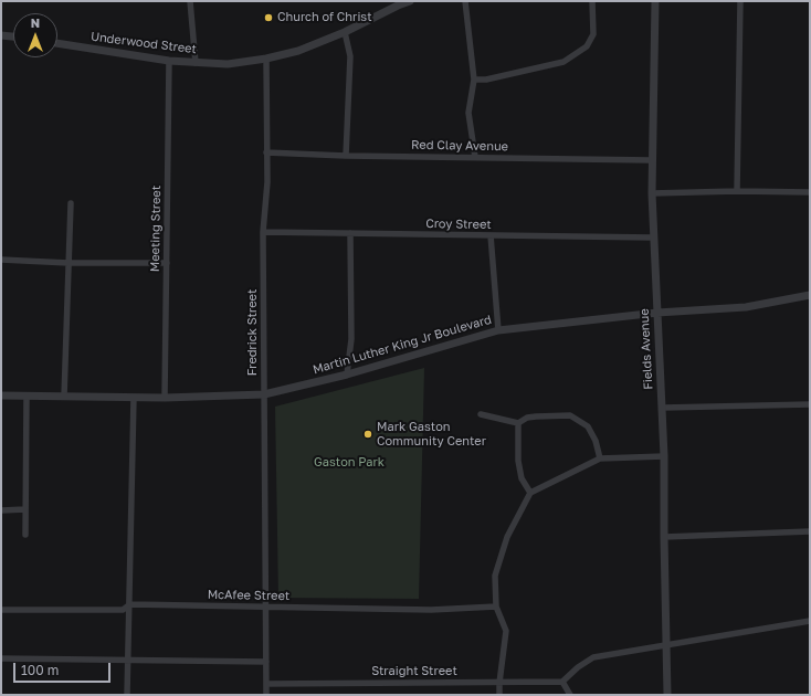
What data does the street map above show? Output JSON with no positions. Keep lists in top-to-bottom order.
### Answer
{
  "streets": {
    "street": [
      "Underwood Street",
      "Red Clay Avenue",
      "Croy Street",
      "Meeting Street",
      "Fredrick Street",
      "Martin Luther King Jr Boulevard",
      "Fields Avenue",
      "McAfee Street",
      "Straight Street"
    ]
  },
  "crossings": [
    ["Underwood Street", "Meeting Street"],
    ["Underwood Street", "Fredrick Street"],
    ["Red Clay Avenue", "Fredrick Street"],
    ["Red Clay Avenue", "Fields Avenue"],
    ["Croy Street", "Fredrick Street"],
    ["Croy Street", "Fields Avenue"],
    ["Meeting Street", "Martin Luther King Jr Boulevard"],
    ["Fredrick Street", "Martin Luther King Jr Boulevard"],
    ["Fredrick Street", "McAfee Street"],
    ["Fredrick Street", "Straight Street"],
    ["Martin Luther King Jr Boulevard", "Fields Avenue"]
  ],
  "parks": ["Gaston Park"],
  "places": ["Church of Christ", "Mark Gaston Community Center"],
  "scale_bar": "100 m",
  "north": "top"
}
